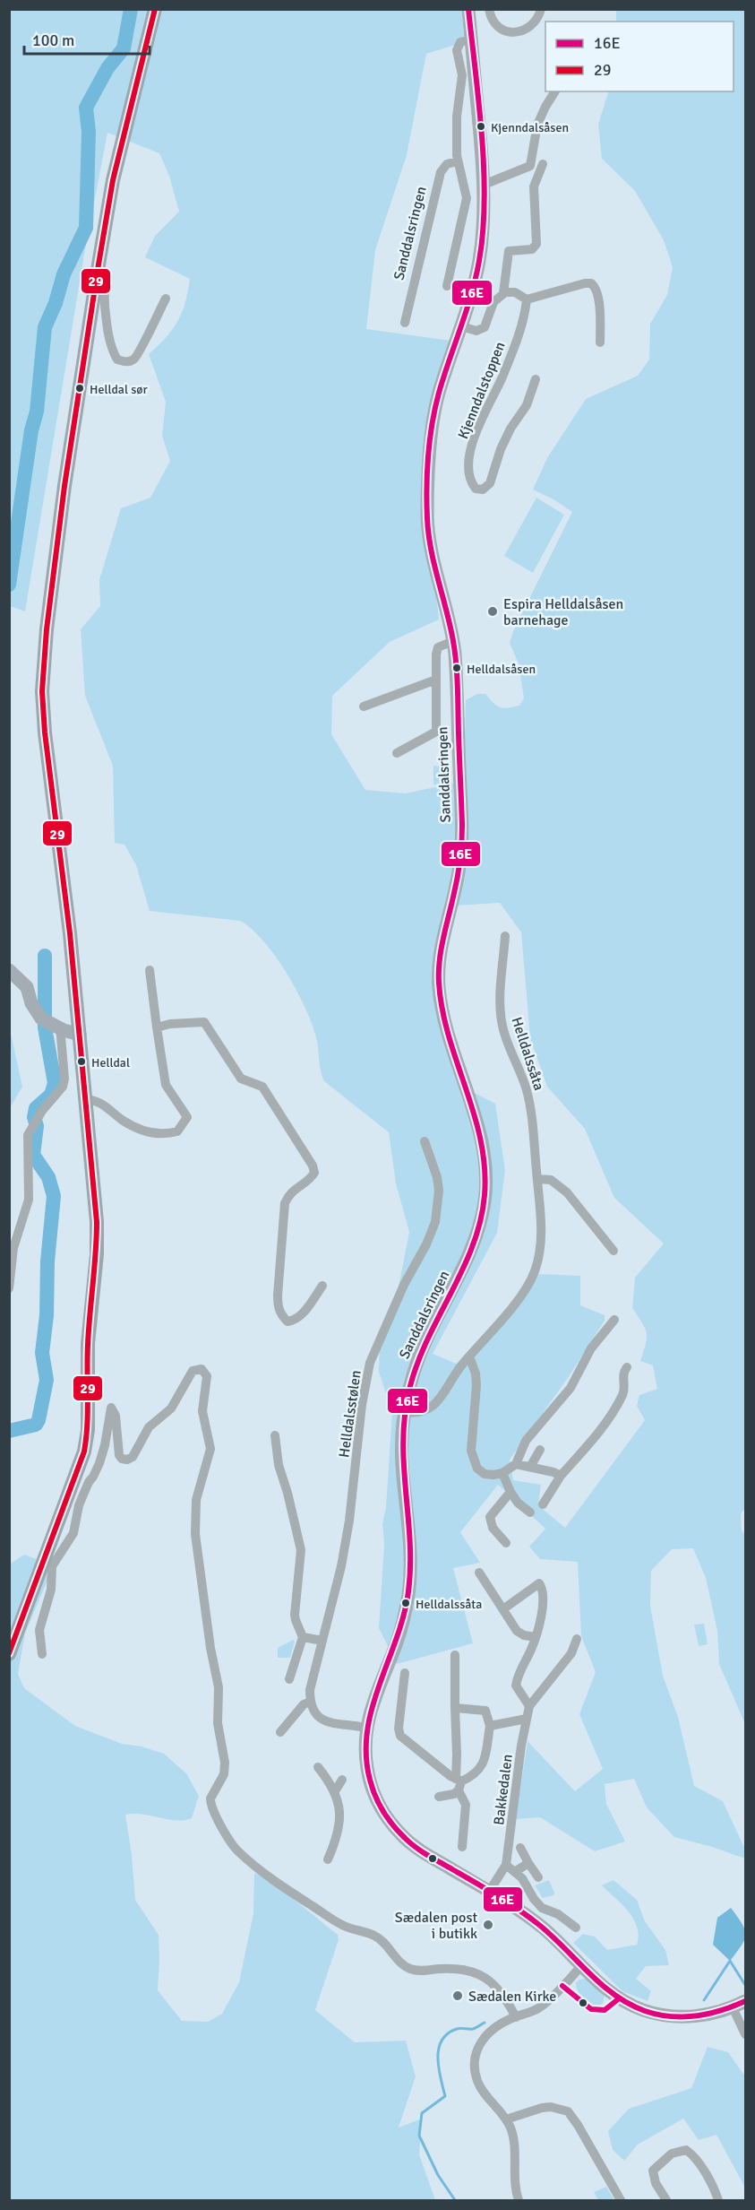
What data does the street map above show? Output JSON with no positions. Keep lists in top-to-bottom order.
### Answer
{
  "streets": {
    "main road": ["Sanddalsringen"],
    "street": [
      "Kjenndalstoppen",
      "Helldalssåta",
      "Helldalsstølen",
      "Bakkedalen"
    ]
  },
  "crossings": [
    ["Sanddalsringen", "Kjenndalstoppen"],
    ["Sanddalsringen", "Helldalssåta"],
    ["Sanddalsringen", "Bakkedalen"]
  ],
  "places": [
    "Kjenndalsåsen",
    "Helldal sør",
    "Espira Helldalsåsen barnehage",
    "Helldalsåsen",
    "Helldal",
    "Helldalssåta",
    "Sædalen post i butikk",
    "Sædalen Kirke"
  ],
  "lines": ["transit line 16E", "transit line 29"],
  "legend": ["16E", "29"],
  "scale_bar": "100 m"
}
